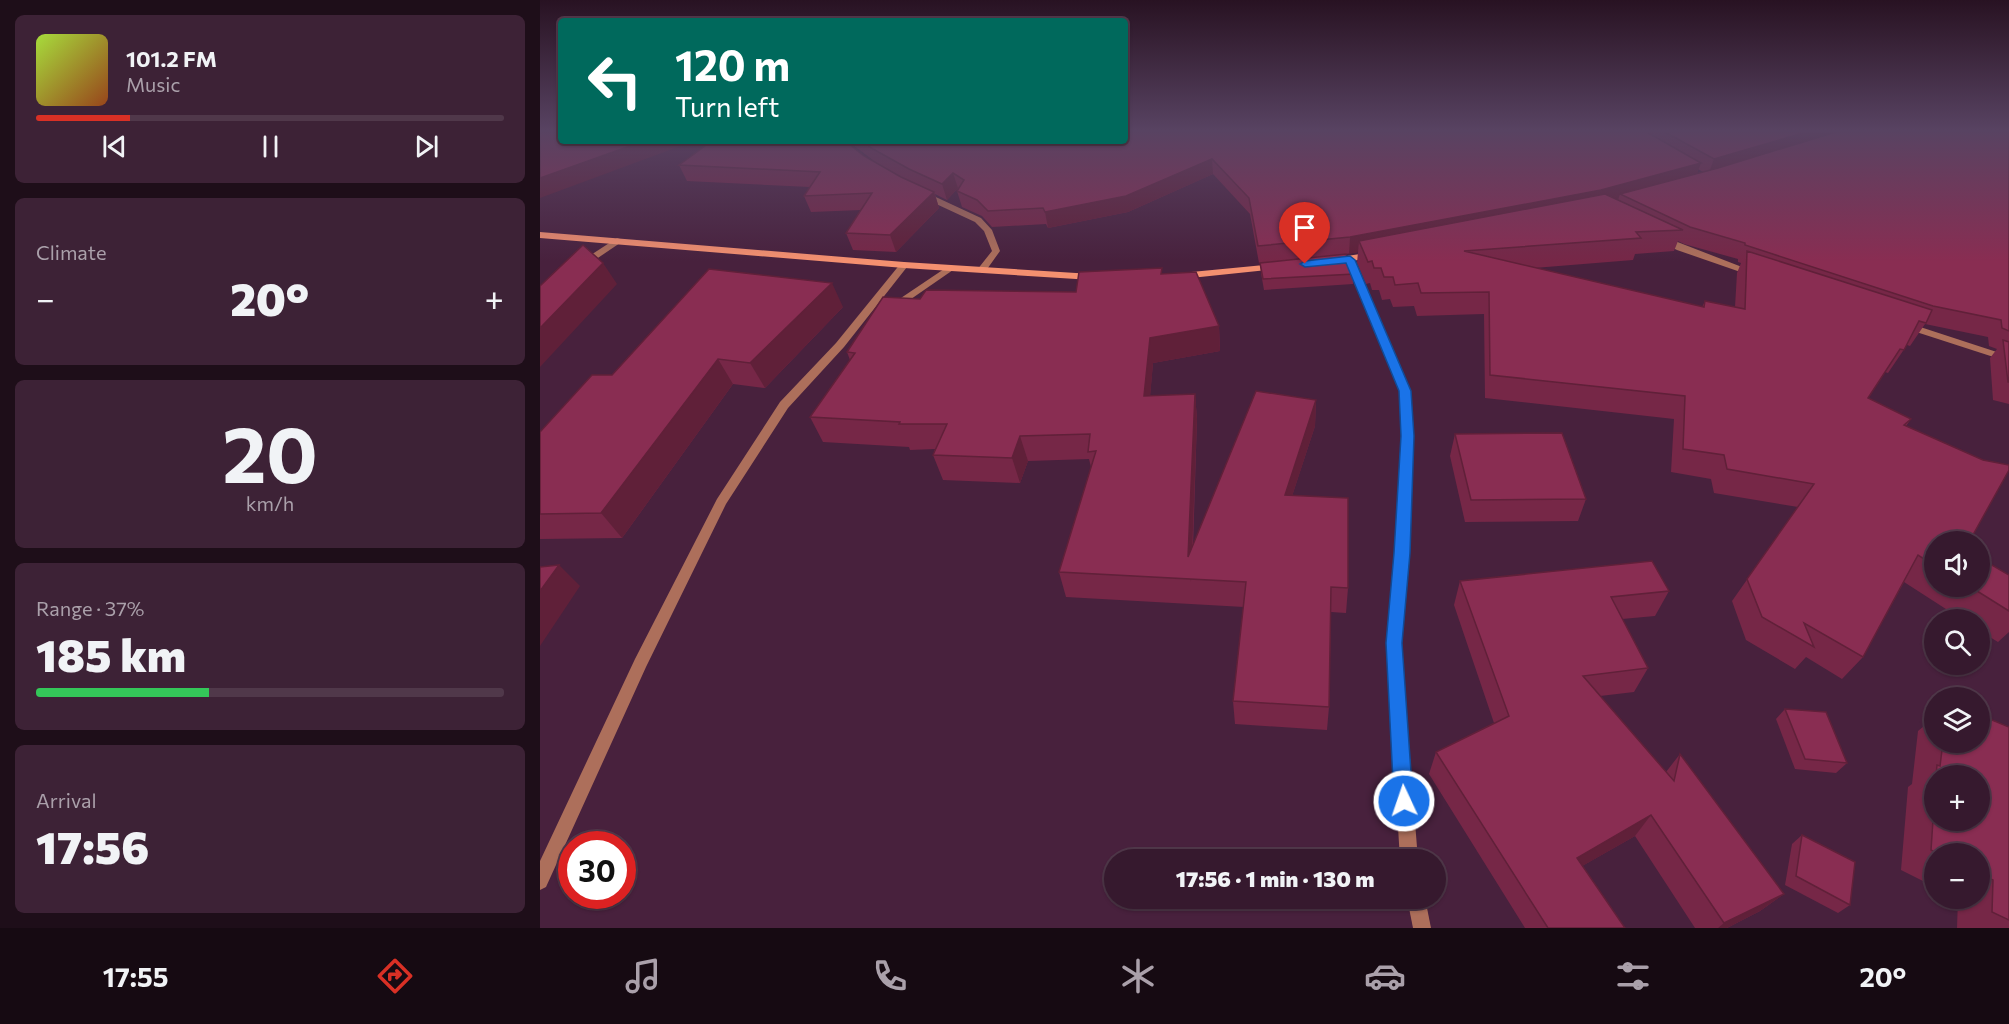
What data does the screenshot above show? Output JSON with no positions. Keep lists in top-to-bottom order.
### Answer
{
  "page": {
    "turn": ["120 m", "Turn left"],
    "song": ["101.2 FM", "Music"],
    "tile": [
      "Climate",
      ["20", "km/h"],
      ["Range · 37%", "185 km"],
      ["Arrival", "17:56"]
    ],
    "heat": ["−", "20°", "+"],
    "map_buttons": ["+", "−"],
    "limit": "30",
    "trip": "17:56 · 1 min · 130 m",
    "tabs": ["17:55", "20°"]
  }
}
